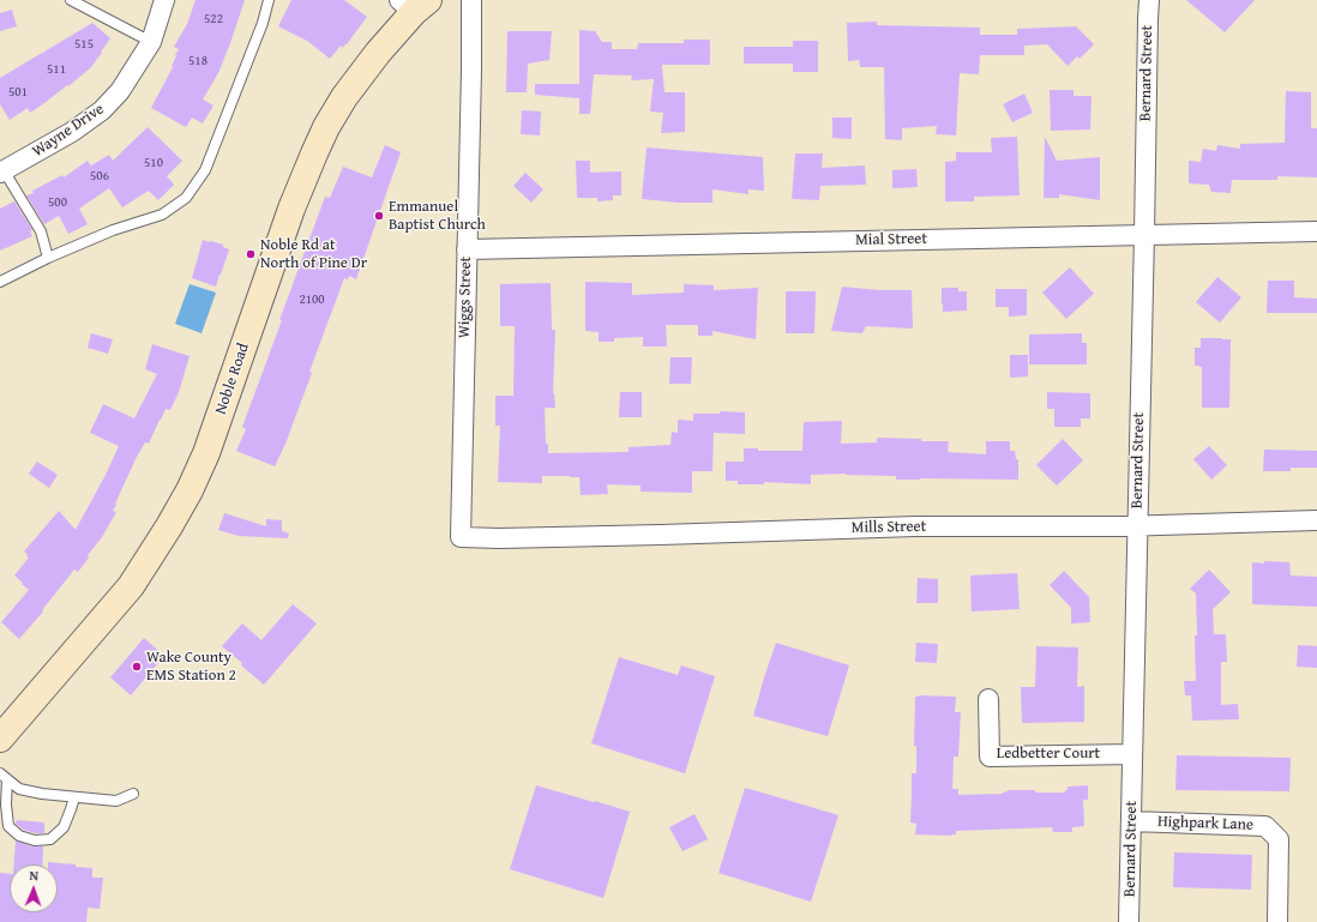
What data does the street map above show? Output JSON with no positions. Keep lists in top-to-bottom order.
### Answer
{
  "streets": {
    "street": [
      "Bernard Street",
      "Wayne Drive",
      "Mial Street",
      "Wiggs Street",
      "Noble Road",
      "Mills Street",
      "Ledbetter Court",
      "Highpark Lane"
    ]
  },
  "crossings": [
    ["Bernard Street", "Mial Street"],
    ["Bernard Street", "Mills Street"],
    ["Bernard Street", "Ledbetter Court"],
    ["Bernard Street", "Highpark Lane"],
    ["Mial Street", "Wiggs Street"],
    ["Wiggs Street", "Mills Street"]
  ],
  "places": ["Emmanuel Baptist Church", "Noble Rd at North of Pine Dr", "Wake County EMS Station 2"],
  "house_numbers": [
    "522",
    "515",
    "518",
    "511",
    "501",
    "510",
    "506",
    "500",
    "2100"
  ],
  "north": "top"
}
